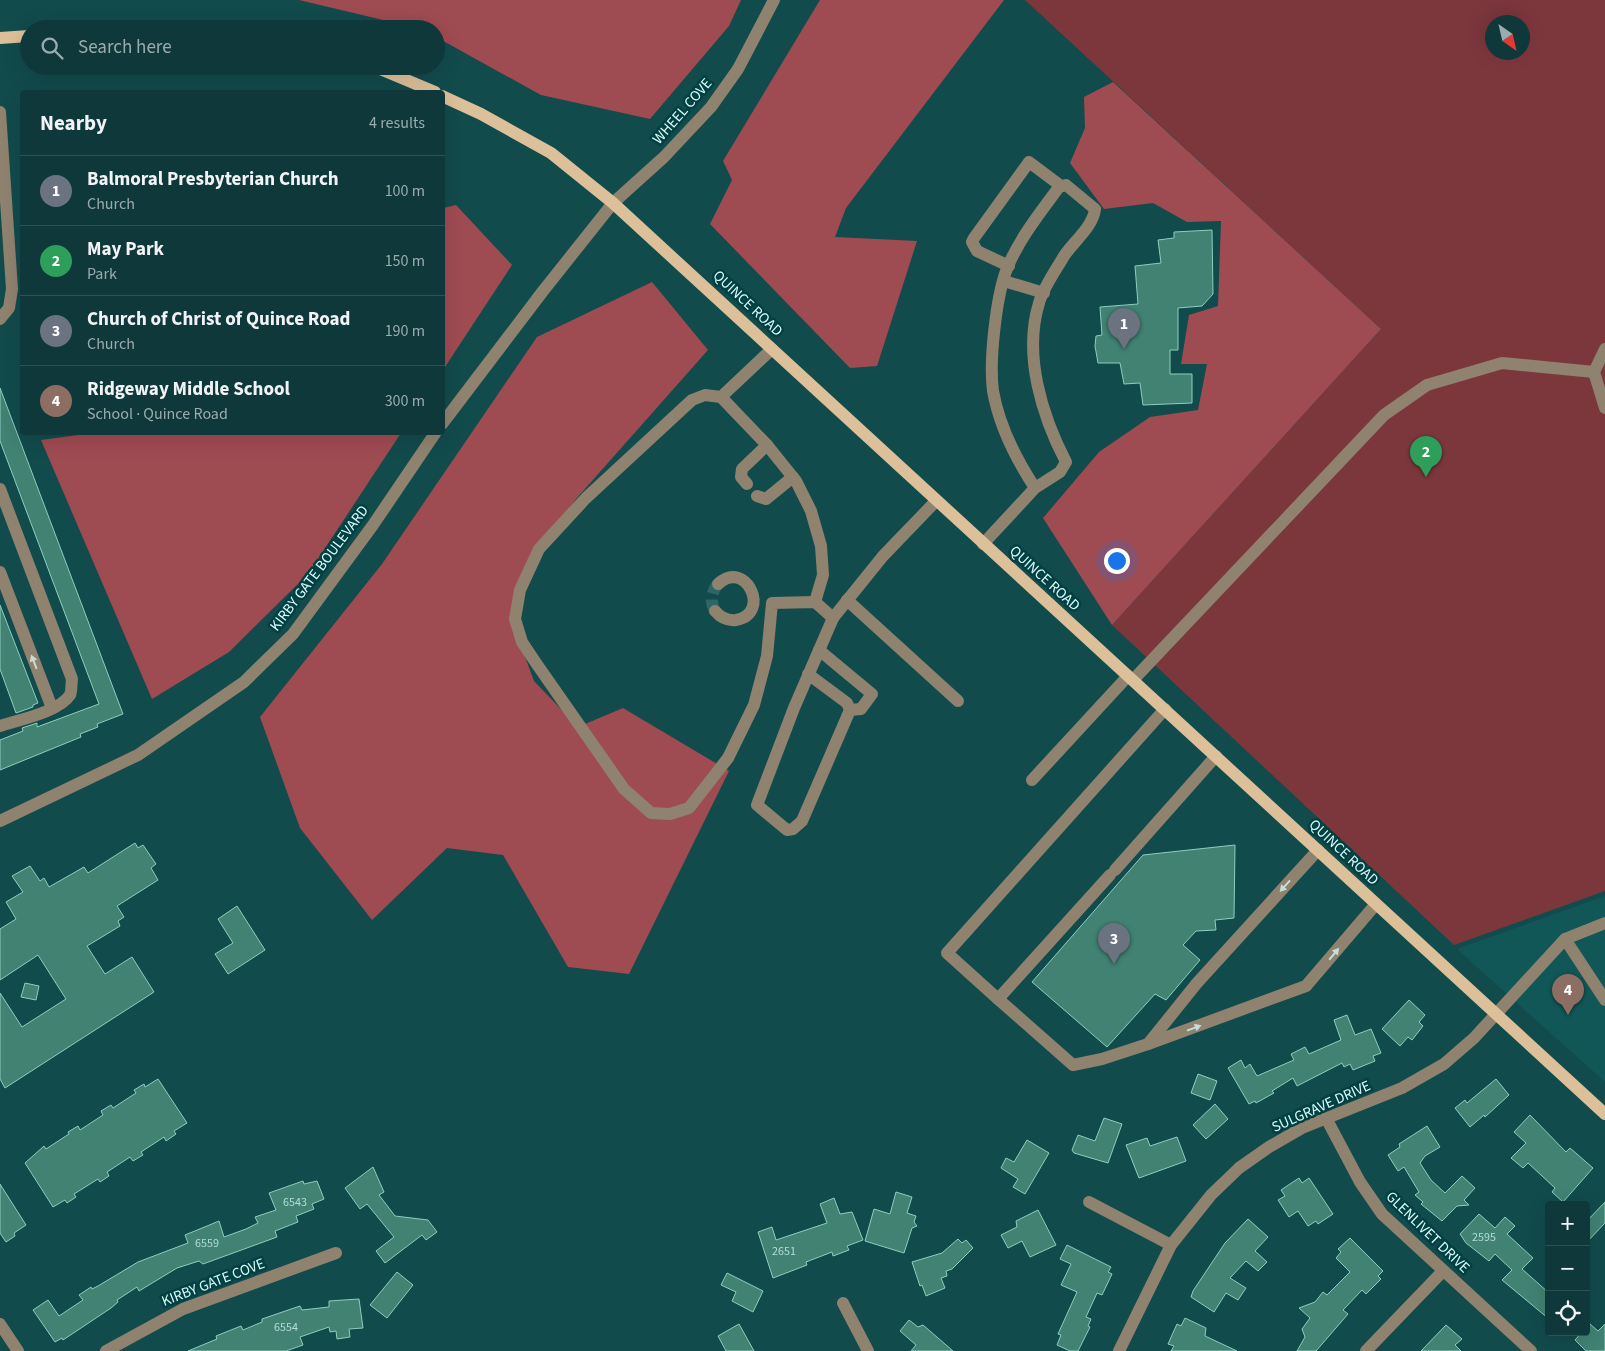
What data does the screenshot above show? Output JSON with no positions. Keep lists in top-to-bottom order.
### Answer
{
  "streets": {
    "main road": ["QUINCE ROAD"],
    "street": [
      "WHEEL COVE",
      "KIRBY GATE BOULEVARD",
      "SULGRAVE DRIVE",
      "GLENLIVET DRIVE",
      "KIRBY GATE COVE"
    ]
  },
  "crossings": [
    ["WHEEL COVE", "QUINCE ROAD"],
    ["QUINCE ROAD", "SULGRAVE DRIVE"],
    ["SULGRAVE DRIVE", "GLENLIVET DRIVE"]
  ],
  "house_numbers": [
    "6543",
    "2595",
    "6559",
    "2651",
    "6554"
  ],
  "north": "bottom right",
  "page": {
    "search": "Search here",
    "heading": ["Nearby", "4 results"],
    "list": [
      {
        "mark": "1",
        "name": "Balmoral Presbyterian Church",
        "note": "Church",
        "value": "100 m"
      },
      {
        "mark": "2",
        "name": "May Park",
        "note": "Park",
        "value": "150 m"
      },
      {
        "mark": "3",
        "name": "Church of Christ of Quince Road",
        "note": "Church",
        "value": "190 m"
      },
      {
        "mark": "4",
        "name": "Ridgeway Middle School",
        "note": "School · Quince Road",
        "value": "300 m"
      }
    ],
    "pins": [
      "1",
      "2",
      "3",
      "4"
    ],
    "map_buttons": ["+", "−"]
  }
}
